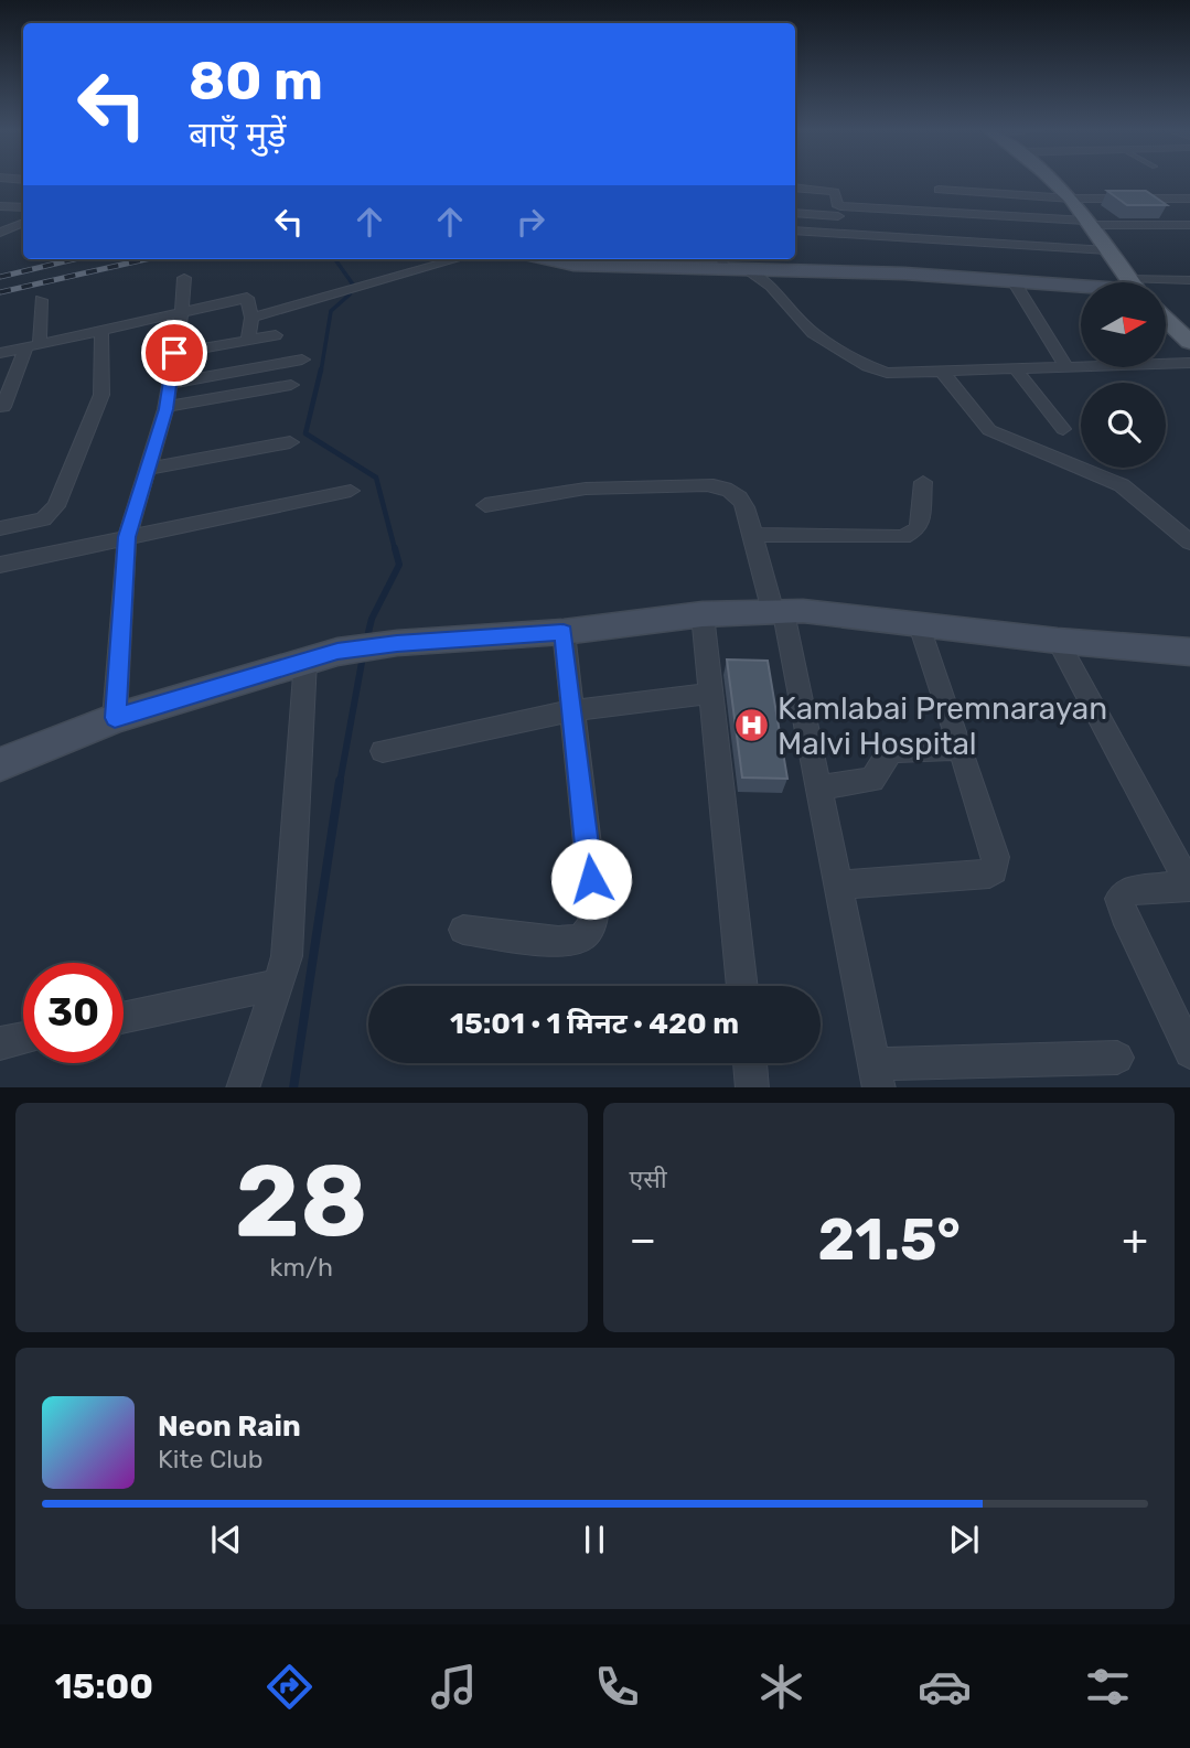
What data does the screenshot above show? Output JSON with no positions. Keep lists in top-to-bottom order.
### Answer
{
  "places": {
    "hospital": ["Kamlabai Premnarayan Malvi Hospital"]
  },
  "north": "right",
  "page": {
    "turn": ["80 m", "बाएँ मुड़ें"],
    "limit": "30",
    "trip": "15:01 · 1 मिनट · 420 m",
    "tile": [
      ["28", "km/h"],
      "एसी"
    ],
    "heat": ["−", "21.5°", "+"],
    "song": ["Neon Rain", "Kite Club"],
    "tabs": "15:00"
  }
}
